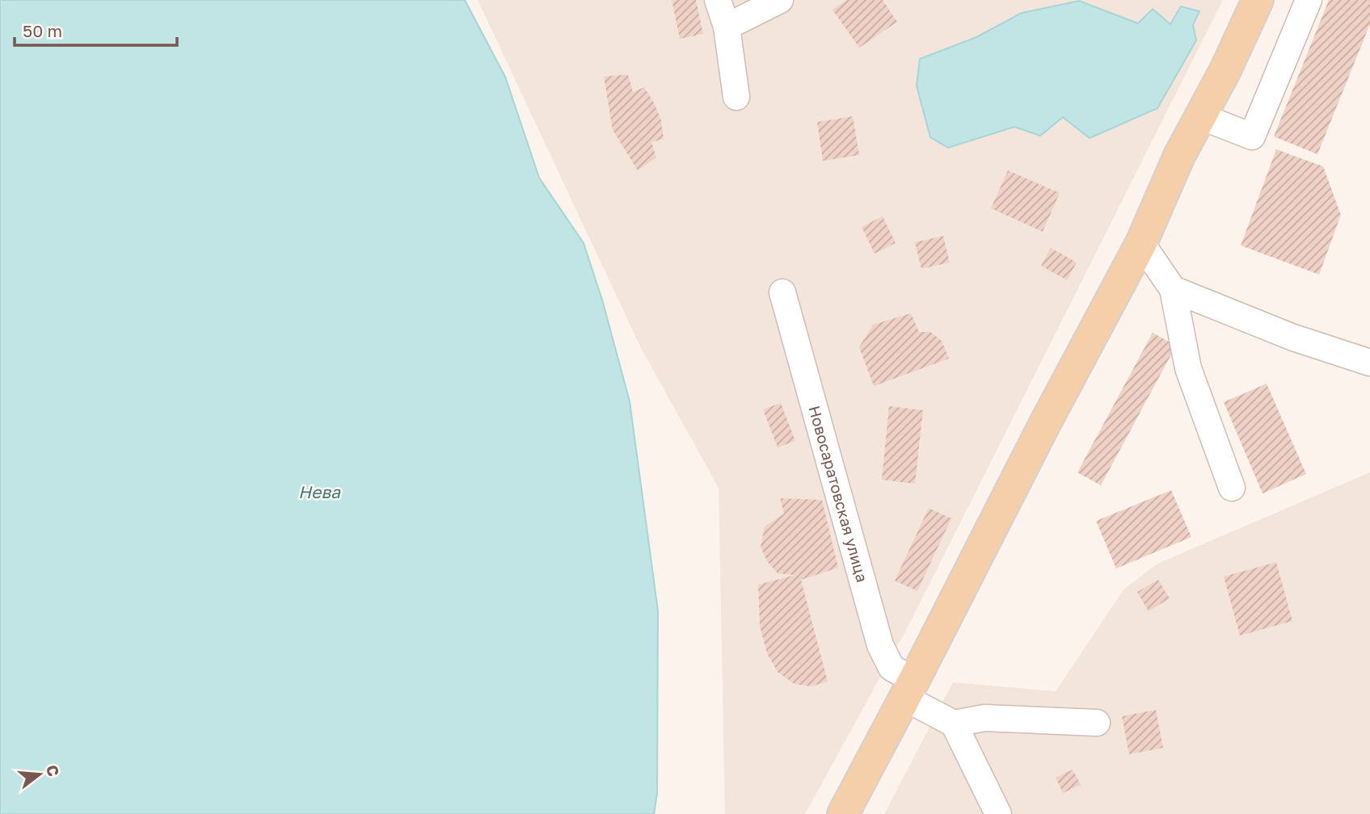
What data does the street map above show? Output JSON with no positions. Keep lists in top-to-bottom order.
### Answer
{
  "streets": {
    "street": ["Новосаратовская улица"]
  },
  "water": ["Нева"],
  "scale_bar": "50 m",
  "north": "right"
}
